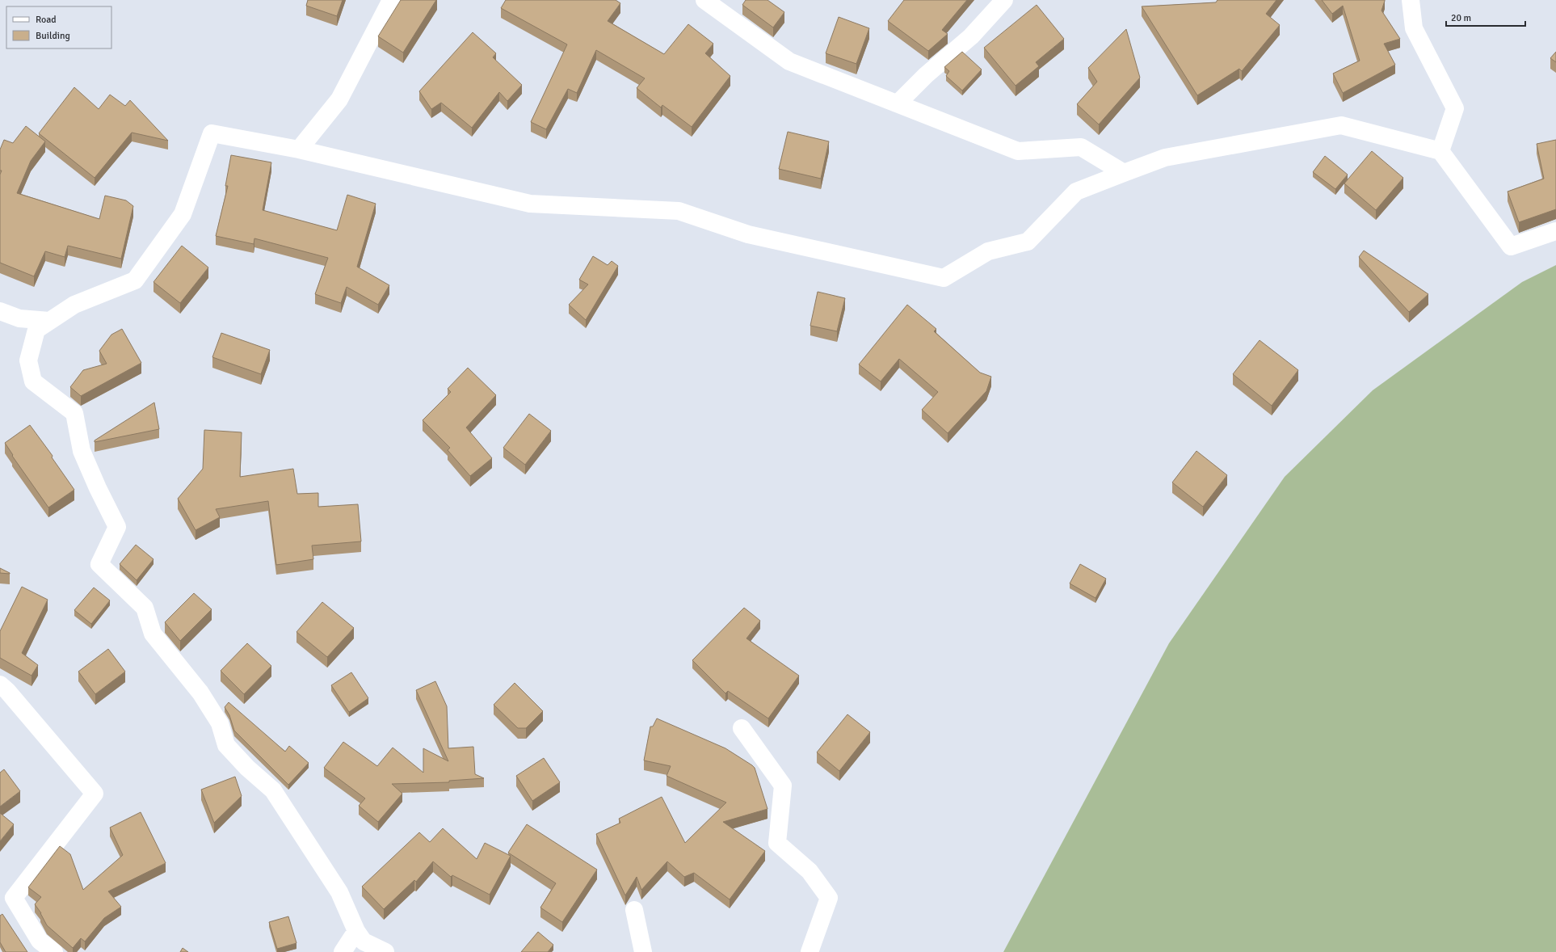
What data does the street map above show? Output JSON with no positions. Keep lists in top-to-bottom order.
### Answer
{
  "legend": ["Road", "Building"],
  "scale_bar": "20 m"
}
